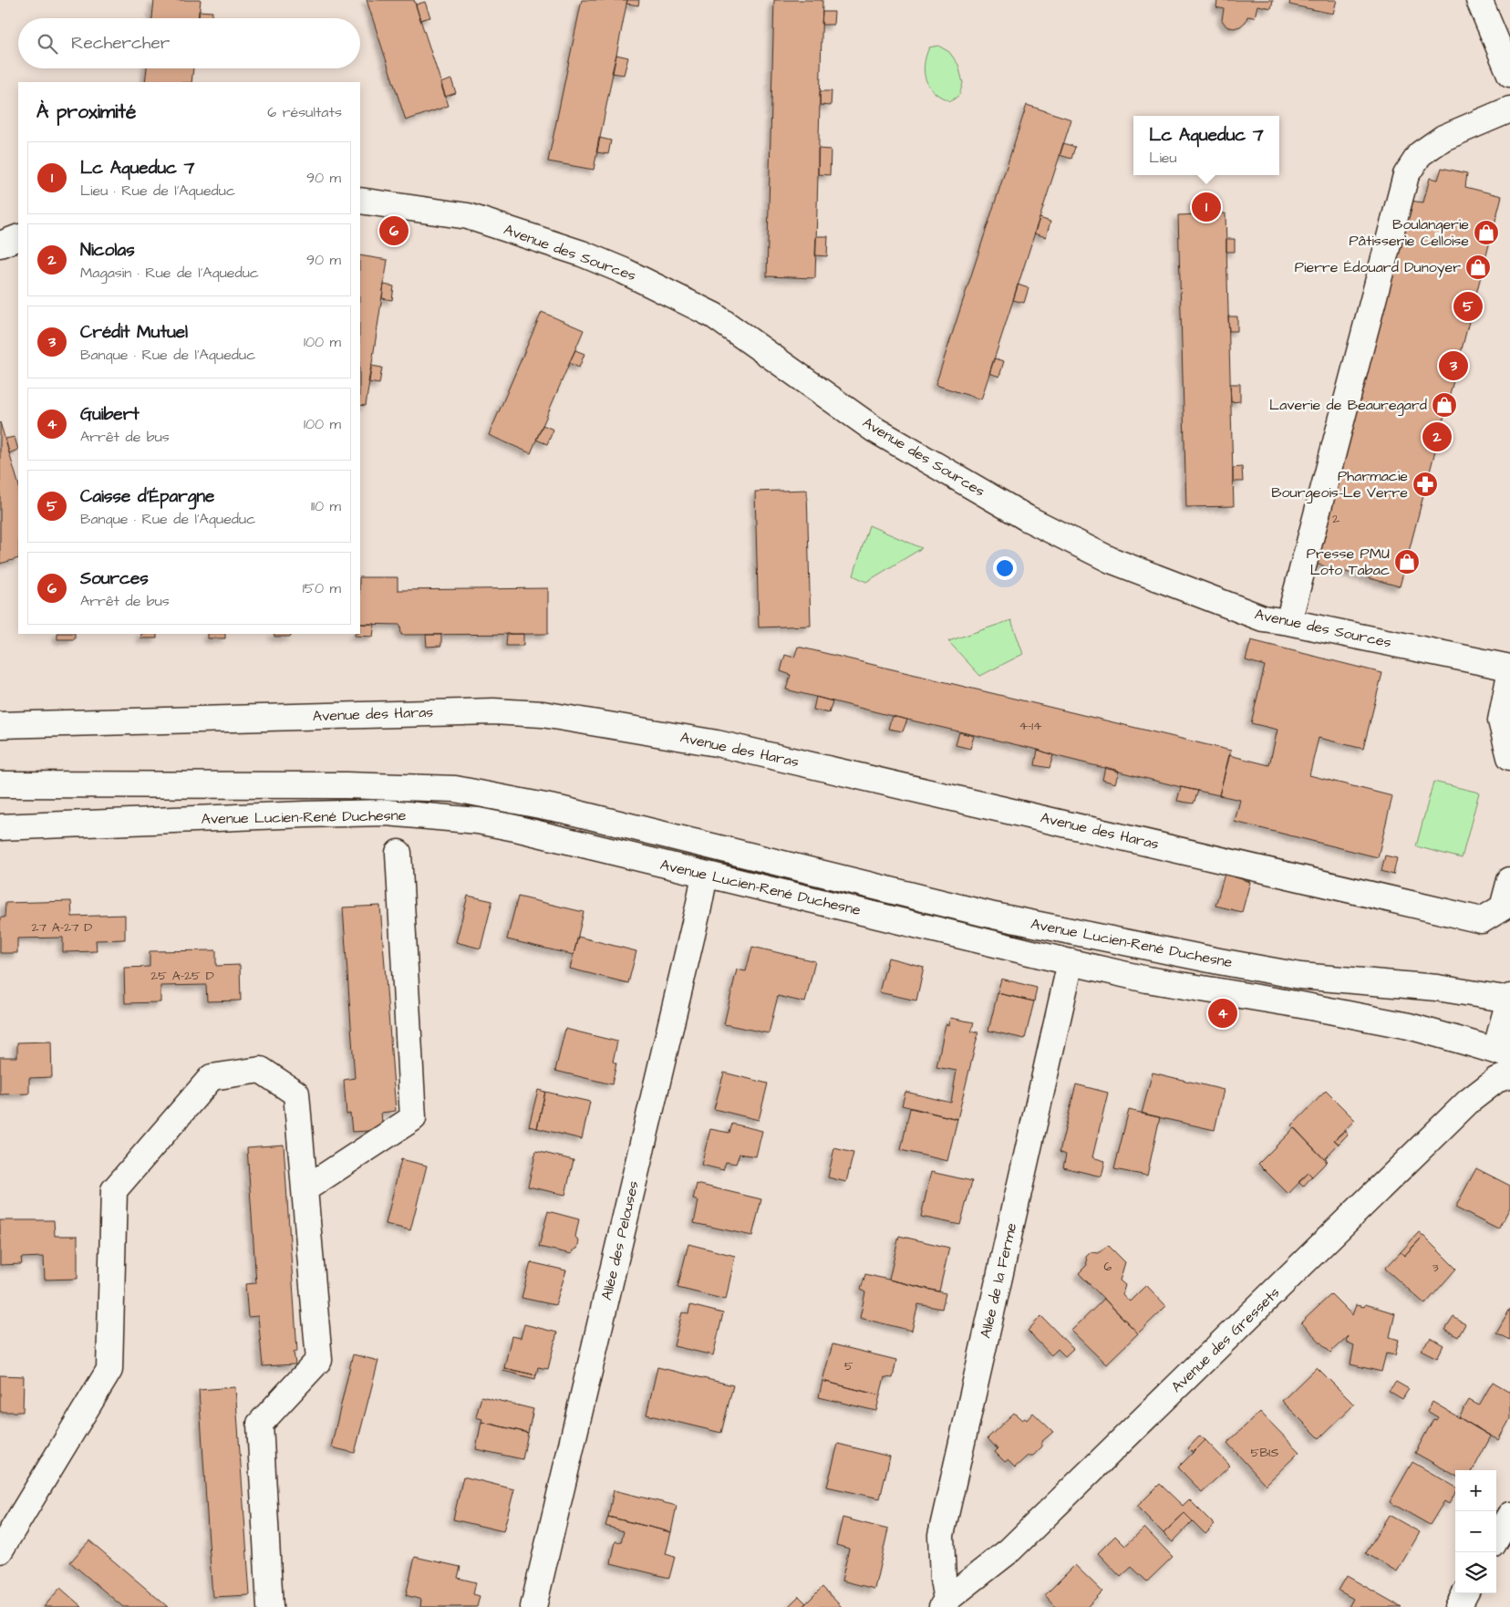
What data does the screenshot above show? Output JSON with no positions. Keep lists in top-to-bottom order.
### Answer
{
  "streets": {
    "street": [
      "Avenue des Sources",
      "Avenue des Haras",
      "Avenue Lucien-René Duchesne",
      "Allée des Pelouses",
      "Allée de la Ferme",
      "Avenue des Gressets"
    ]
  },
  "crossings": [
    ["Avenue Lucien-René Duchesne", "Allée des Pelouses"],
    ["Avenue Lucien-René Duchesne", "Allée de la Ferme"],
    ["Allée de la Ferme", "Avenue des Gressets"]
  ],
  "places": {
    "shop": [
      "Boulangerie Pâtisserie Celloise",
      "Pierre Édouard Dunoyer",
      "Laverie de Beauregard",
      "Presse PMU Loto Tabac"
    ],
    "pharmacy": ["Pharmacie Bourgeois-Le Verre"]
  },
  "house_numbers": [
    "2",
    "4-14",
    "27 A-27 D",
    "25 A-25 D",
    "6",
    "3",
    "5",
    "5BIS"
  ],
  "page": {
    "search": "Rechercher",
    "heading": ["À proximité", "6 résultats"],
    "popup": ["Lc Aqueduc 7", "Lieu"],
    "list": [
      {
        "mark": "1",
        "name": "Lc Aqueduc 7",
        "note": "Lieu · Rue de l'Aqueduc",
        "value": "90 m"
      },
      {
        "mark": "2",
        "name": "Nicolas",
        "note": "Magasin · Rue de l'Aqueduc",
        "value": "90 m"
      },
      {
        "mark": "3",
        "name": "Crédit Mutuel",
        "note": "Banque · Rue de l'Aqueduc",
        "value": "100 m"
      },
      {
        "mark": "4",
        "name": "Guibert",
        "note": "Arrêt de bus",
        "value": "100 m"
      },
      {
        "mark": "5",
        "name": "Caisse d'Épargne",
        "note": "Banque · Rue de l'Aqueduc",
        "value": "110 m"
      },
      {
        "mark": "6",
        "name": "Sources",
        "note": "Arrêt de bus",
        "value": "150 m"
      }
    ],
    "pins": [
      "1",
      "6",
      "5",
      "3",
      "2",
      "4"
    ],
    "map_buttons": ["+", "−"]
  }
}
